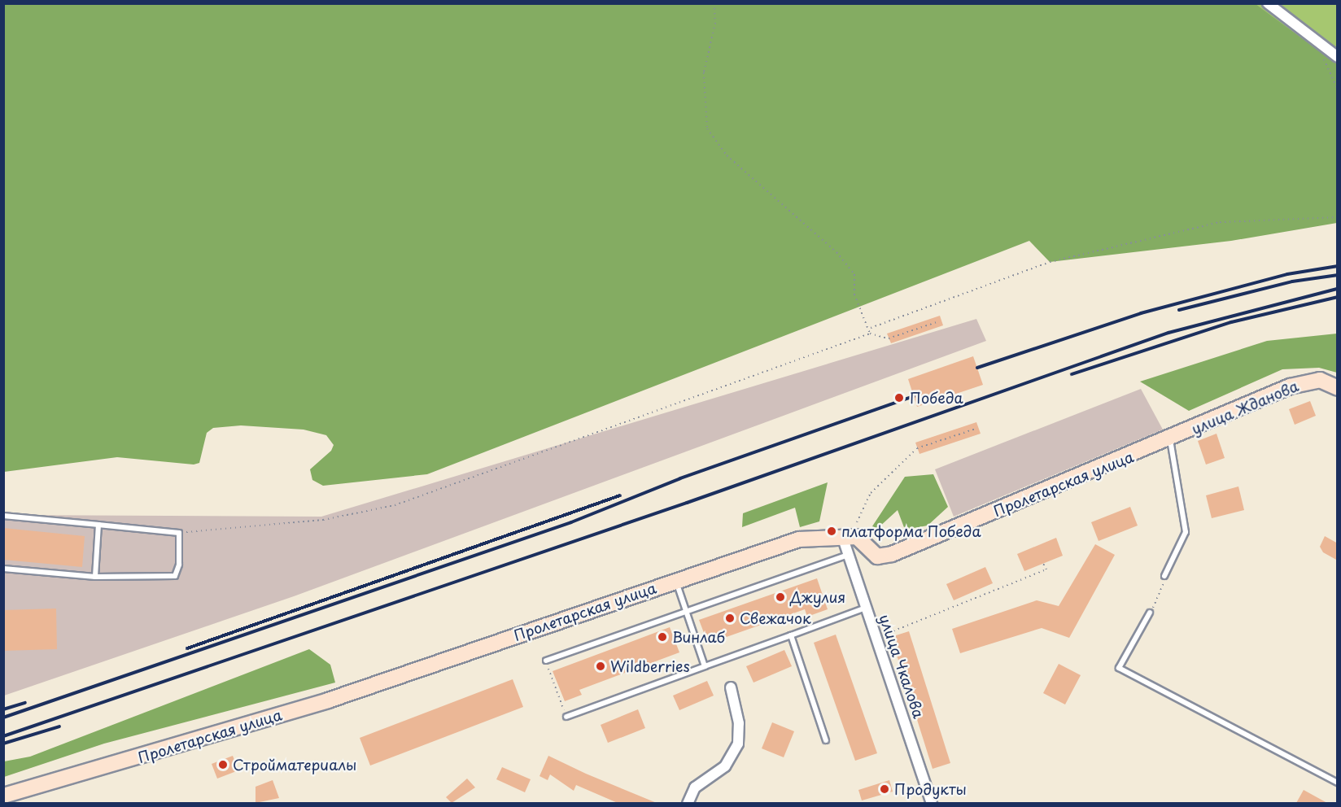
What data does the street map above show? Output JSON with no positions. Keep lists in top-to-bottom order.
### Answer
{
  "streets": {
    "main road": ["улица Жданова", "Пролетарская улица"],
    "street": ["улица Чкалова"]
  },
  "crossings": [
    ["улица Жданова", "Пролетарская улица"],
    ["Пролетарская улица", "улица Чкалова"]
  ],
  "places": [
    "Победа",
    "платформа Победа",
    "Джулия",
    "Свежачок",
    "Винлаб",
    "Wildberries",
    "Стройматериалы",
    "Продукты"
  ]
}
